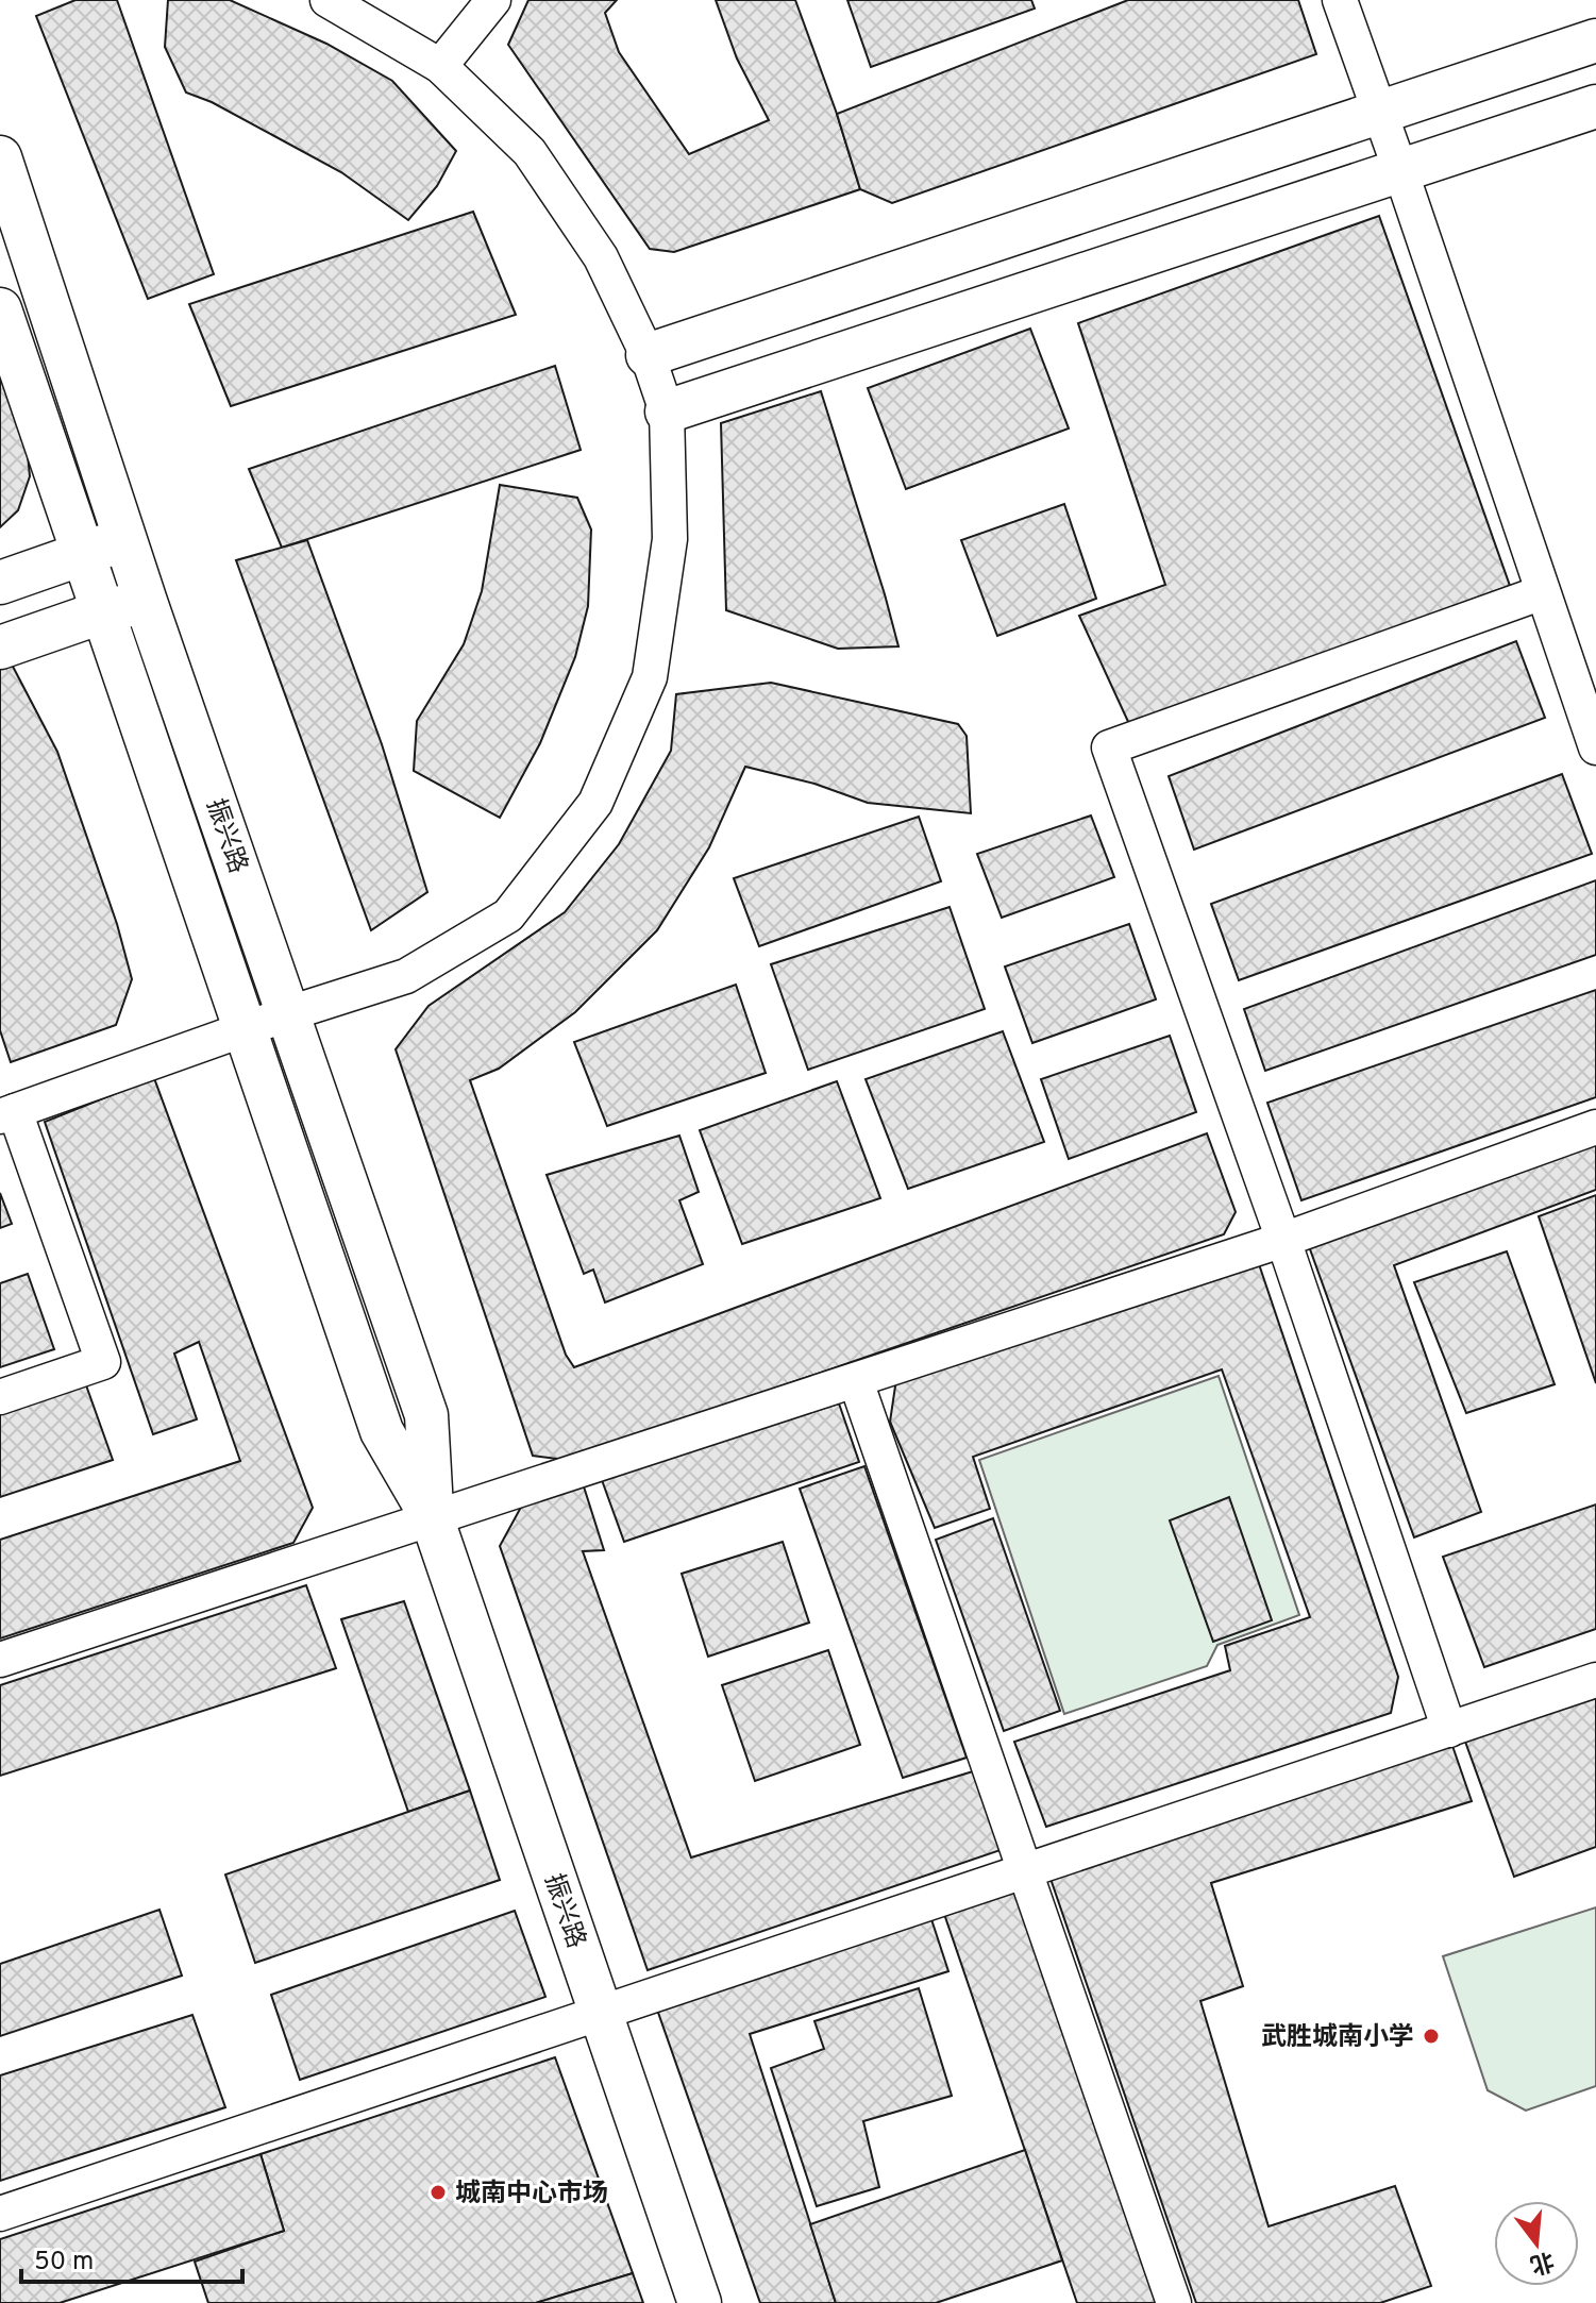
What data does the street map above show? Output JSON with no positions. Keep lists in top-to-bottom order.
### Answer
{
  "streets": {
    "main road": ["振兴路"]
  },
  "places": ["武胜城南小学", "城南中心市场"],
  "scale_bar": "50 m",
  "north": "bottom"
}
